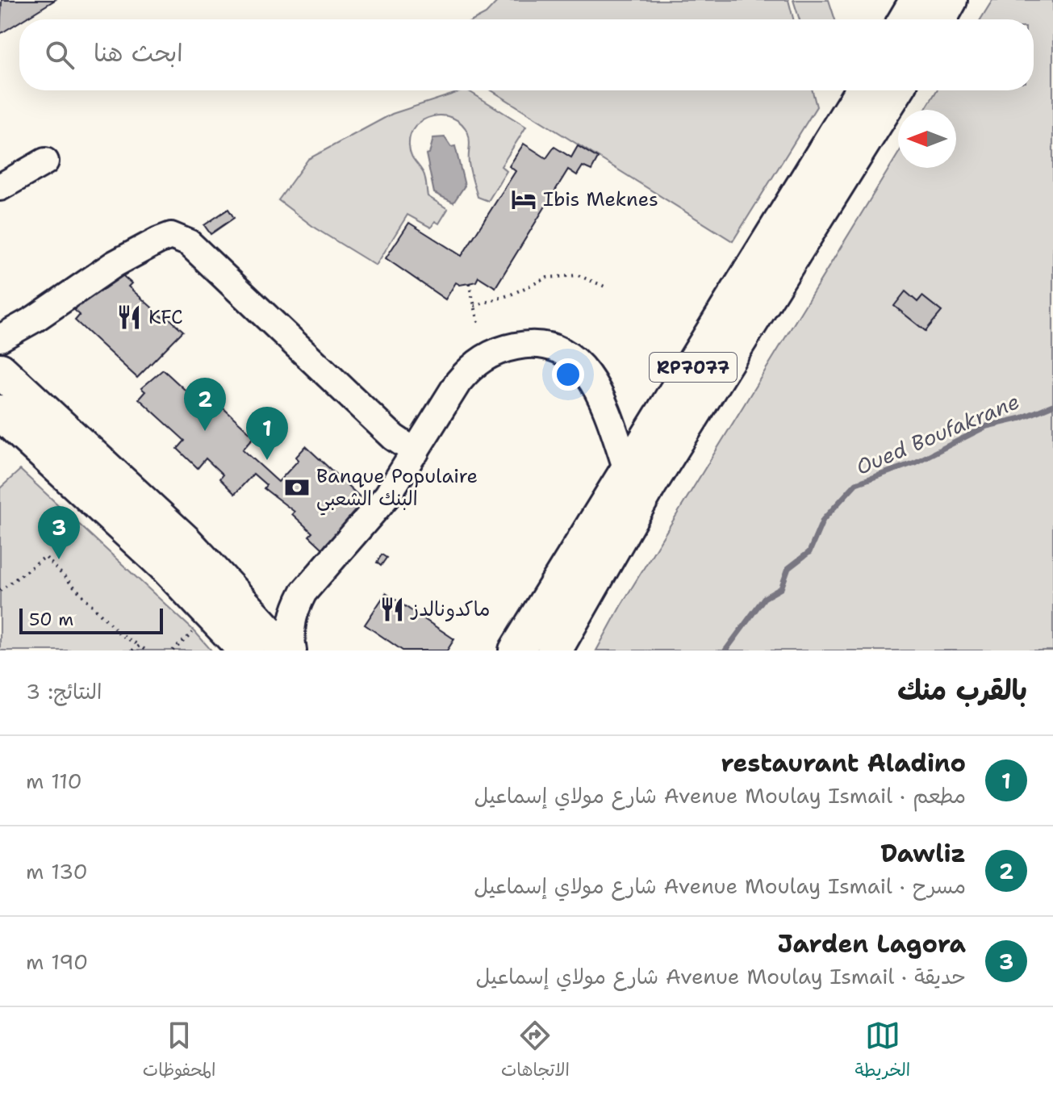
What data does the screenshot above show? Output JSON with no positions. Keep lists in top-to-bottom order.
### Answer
{
  "streets": {
    "main road": ["RP7077"]
  },
  "water": ["Oued Boufakrane"],
  "places": {
    "hotel": ["Ibis Meknes"],
    "restaurant": ["KFC", "ماكدونالدز"],
    "bank": ["Banque Populaire البنك الشعبي"]
  },
  "scale_bar": "50 m",
  "north": "left",
  "page": {
    "search": "ابحث هنا",
    "pins": ["2", "1", "3"],
    "scale": "50 m",
    "heading": ["بالقرب منك", "النتائج: 3"],
    "list": [
      {
        "mark": "1",
        "name": "restaurant Aladino",
        "note": "مطعم · Avenue Moulay Ismail شارع مولاي إسماعيل",
        "value": "110 m"
      },
      {
        "mark": "2",
        "name": "Dawliz",
        "note": "مسرح · Avenue Moulay Ismail شارع مولاي إسماعيل",
        "value": "130 m"
      },
      {
        "mark": "3",
        "name": "Jarden Lagora",
        "note": "حديقة · Avenue Moulay Ismail شارع مولاي إسماعيل",
        "value": "190 m"
      }
    ],
    "nav": ["الخريطة", "الاتجاهات", "المحفوظات"]
  }
}
